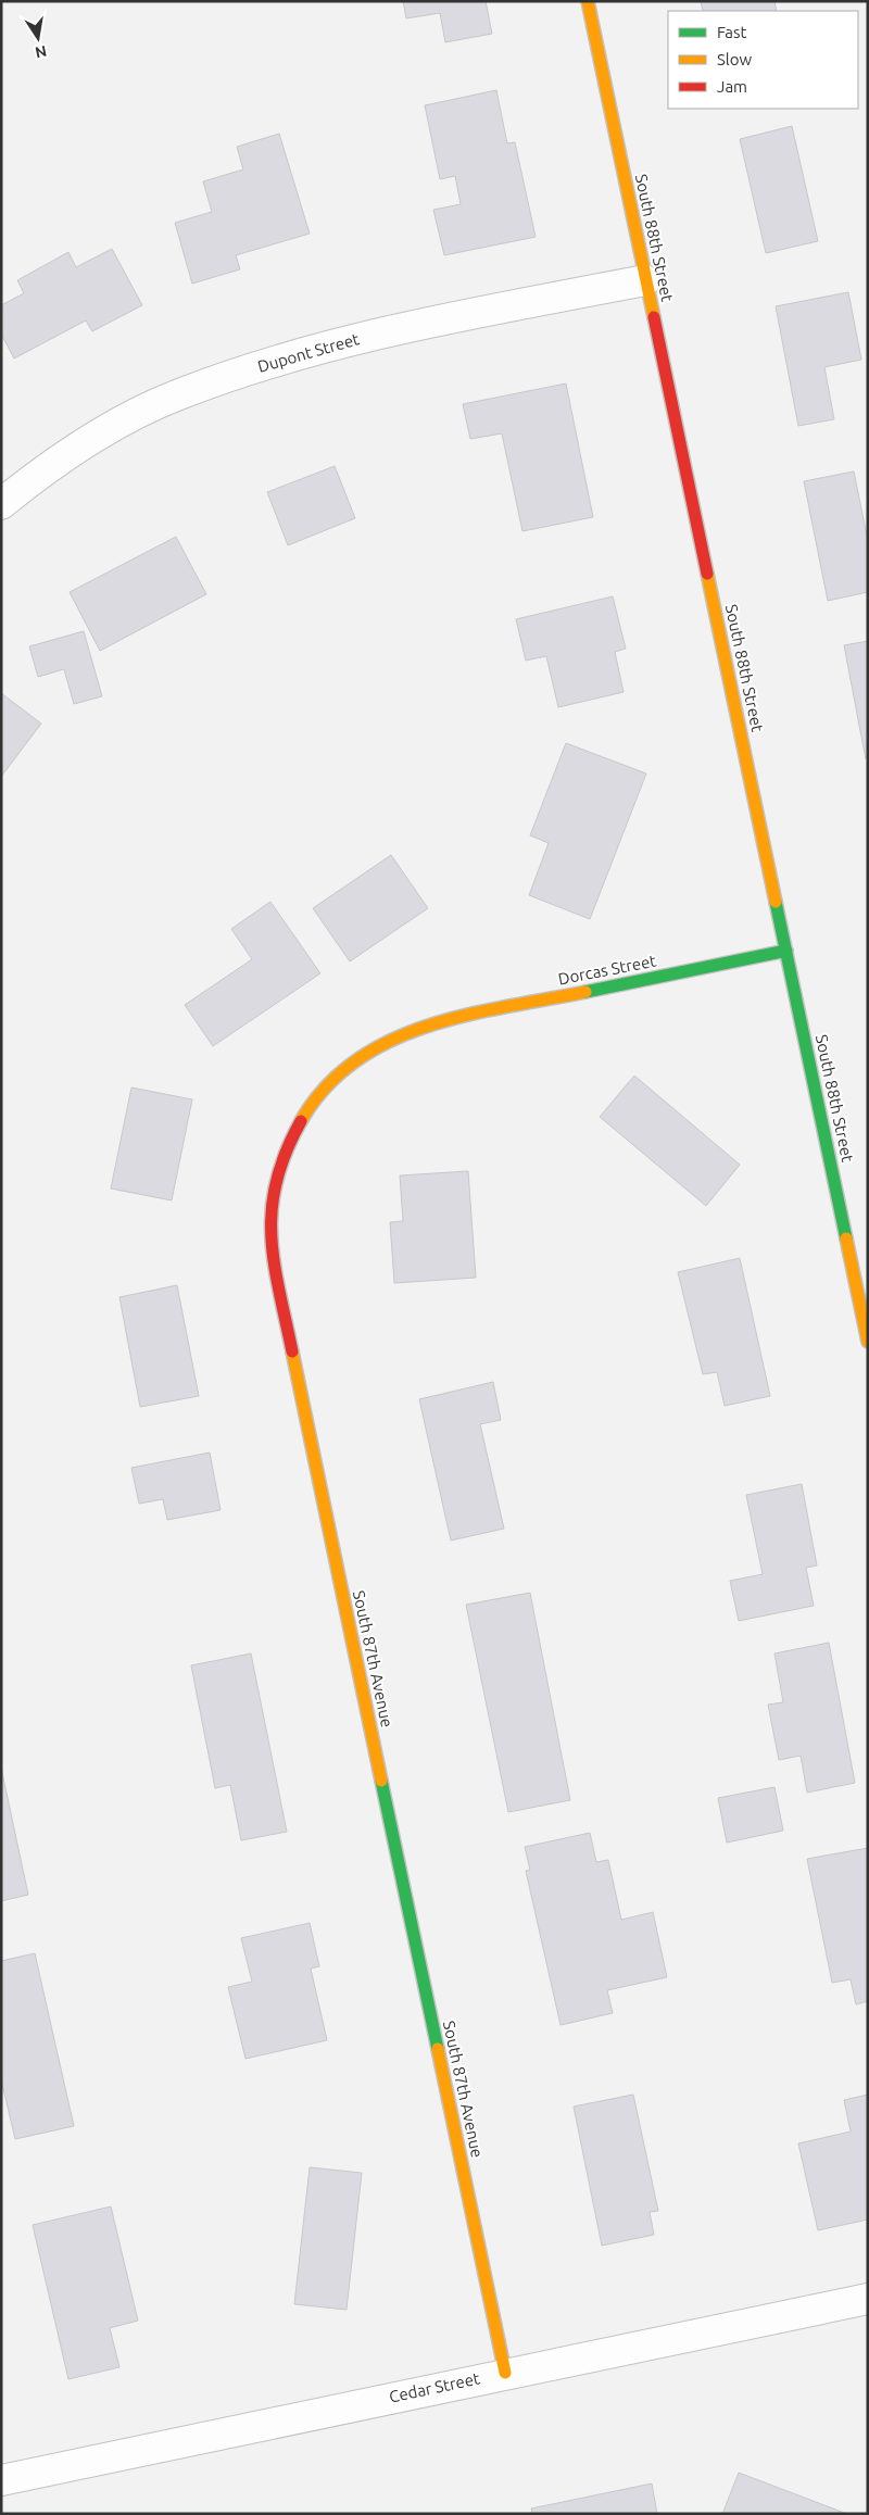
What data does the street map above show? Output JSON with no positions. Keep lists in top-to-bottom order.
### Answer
{
  "streets": {
    "street": [
      "South 88th Street",
      "Dupont Street",
      "Dorcas Street",
      "South 87th Avenue",
      "Cedar Street"
    ]
  },
  "crossings": [
    ["South 88th Street", "Dupont Street"],
    ["South 88th Street", "Dorcas Street"],
    ["Dorcas Street", "South 87th Avenue"],
    ["South 87th Avenue", "Cedar Street"]
  ],
  "legend": ["Fast", "Slow", "Jam"],
  "north": "bottom"
}
